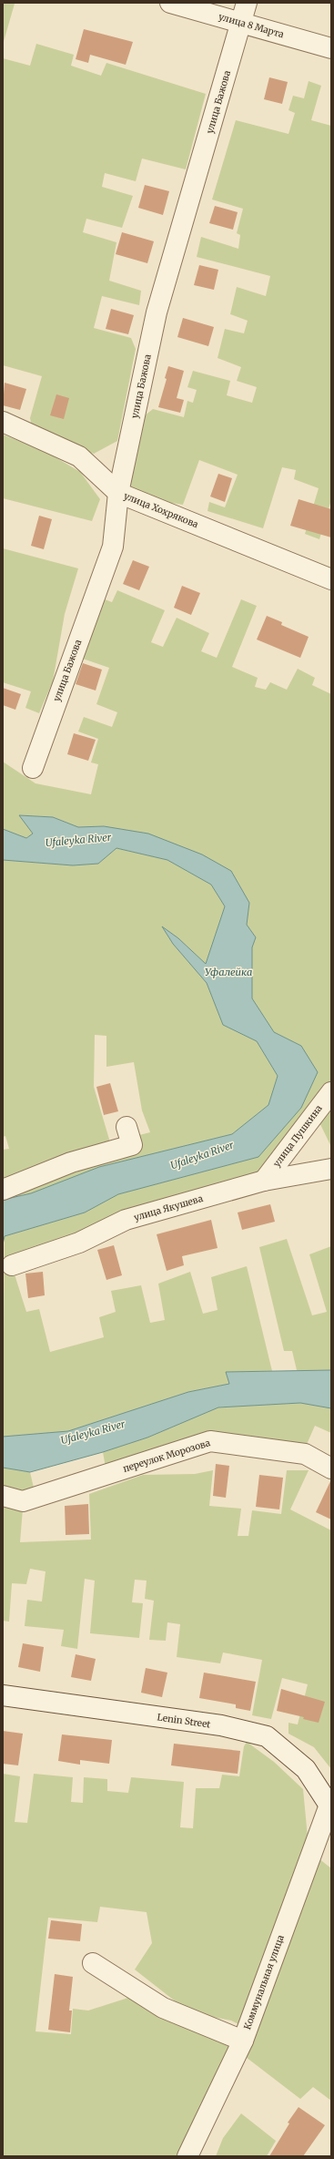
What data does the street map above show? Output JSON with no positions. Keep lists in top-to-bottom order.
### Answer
{
  "streets": {
    "street": [
      "улица 8 Марта",
      "улица Бажова",
      "улица Хохрякова",
      "улица Пушкина",
      "улица Якушева",
      "переулок Морозова",
      "Lenin Street",
      "Коммунальная улица"
    ]
  },
  "crossings": [
    ["улица 8 Марта", "улица Бажова"],
    ["улица Бажова", "улица Хохрякова"],
    ["улица Пушкина", "улица Якушева"],
    ["Lenin Street", "Коммунальная улица"]
  ],
  "water": ["Ufaleyka River", "Уфалейка"]
}
